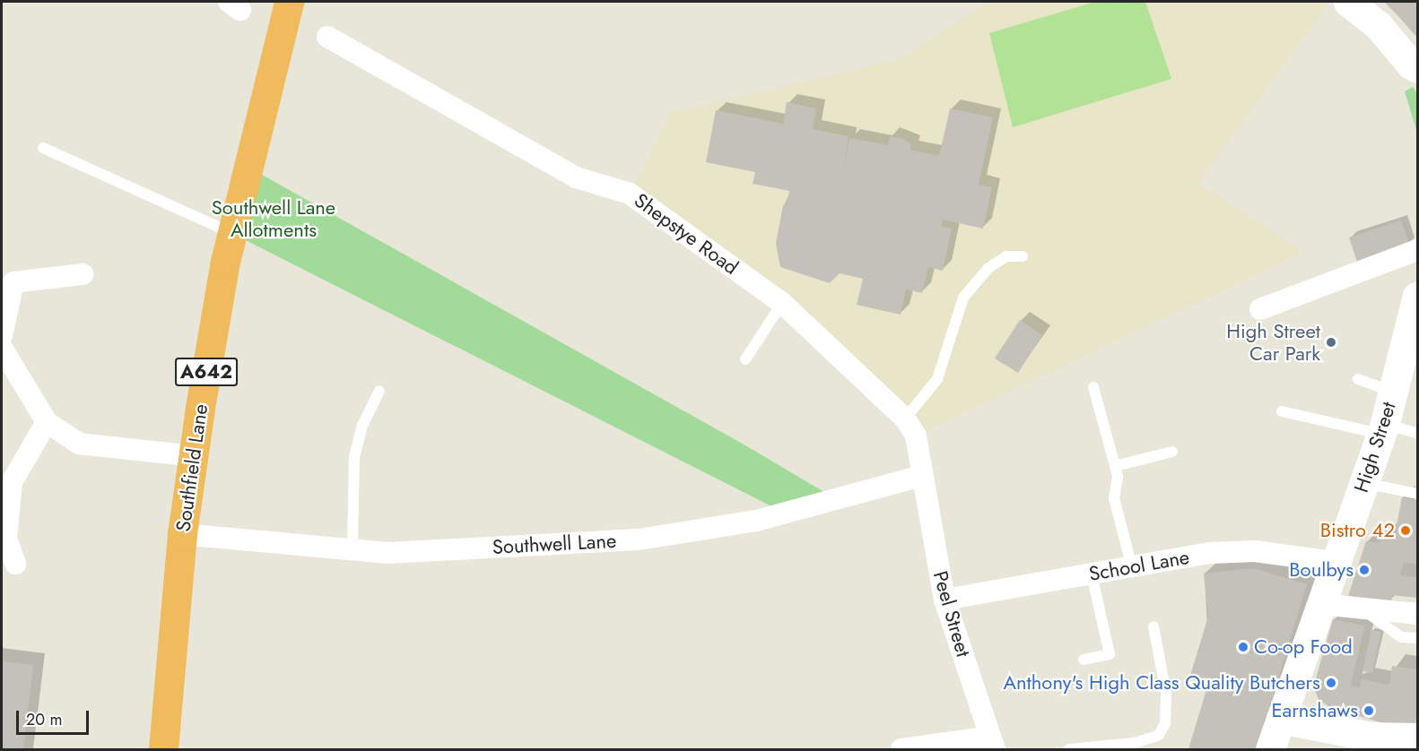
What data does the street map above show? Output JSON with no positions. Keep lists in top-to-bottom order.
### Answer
{
  "streets": {
    "highway": ["A642", "Southfield Lane"],
    "main road": ["High Street"],
    "street": [
      "Shepstye Road",
      "Southwell Lane",
      "School Lane",
      "Peel Street"
    ]
  },
  "crossings": [
    ["Shepstye Road", "Southwell Lane"],
    ["Shepstye Road", "Peel Street"],
    ["High Street", "School Lane"],
    ["Southfield Lane", "Southwell Lane"],
    ["Southwell Lane", "Peel Street"],
    ["School Lane", "Peel Street"]
  ],
  "parks": ["Southwell Lane Allotments"],
  "places": [
    "High Street Car Park",
    "Bistro 42",
    "Boulbys",
    "Co-op Food",
    "Anthony's High Class Quality Butchers",
    "Earnshaws"
  ],
  "scale_bar": "20 m"
}
